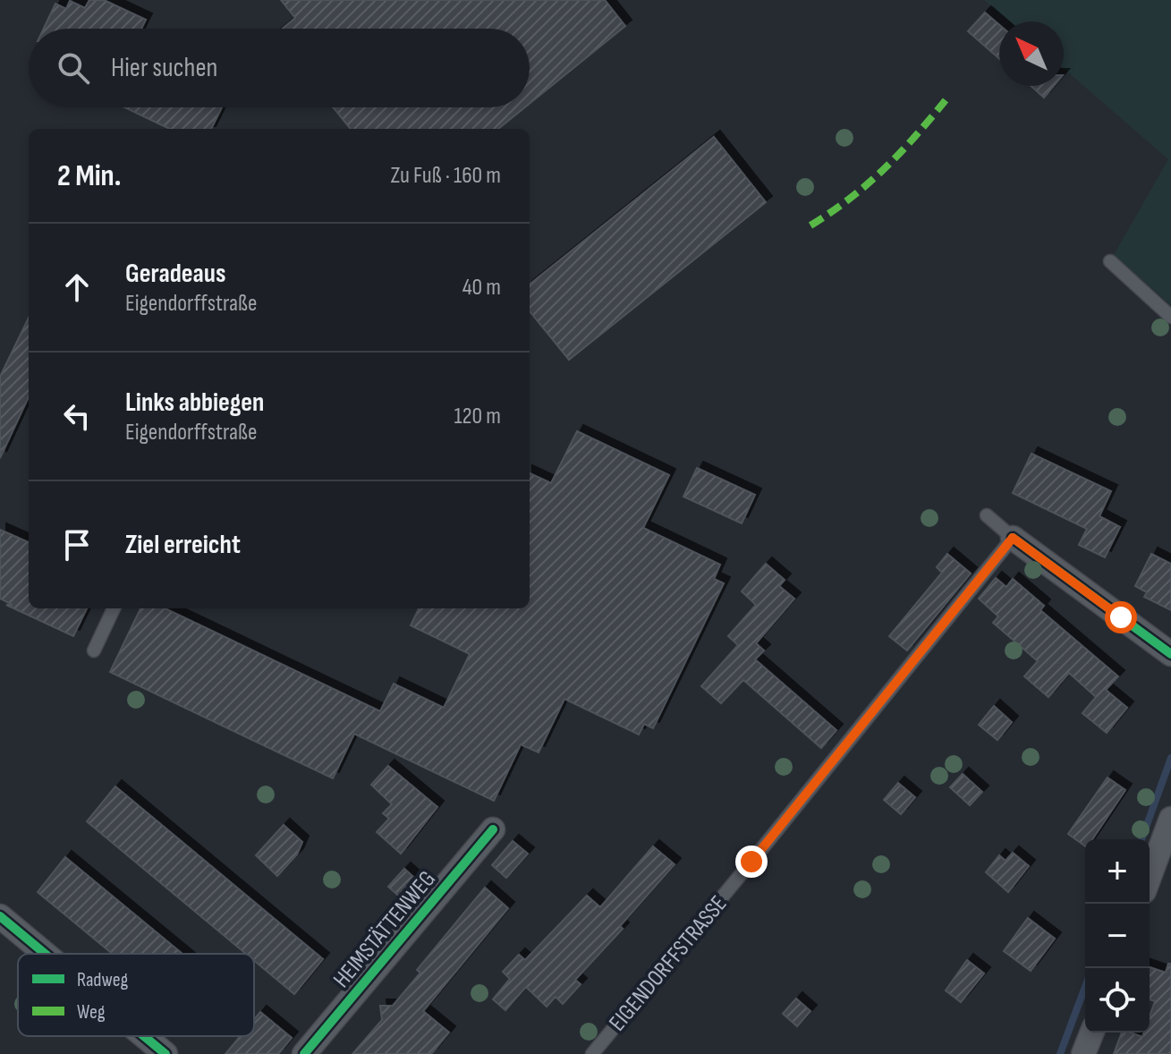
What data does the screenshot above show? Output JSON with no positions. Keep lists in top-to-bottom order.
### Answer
{
  "streets": {
    "street": ["HEIMSTÄTTENWEG"],
    "lane": ["EIGENDORFFSTRASSE"]
  },
  "legend": ["Radweg", "Weg"],
  "north": "top left",
  "page": {
    "search": "Hier suchen",
    "heading": ["2 Min.", "Zu Fuß · 160 m"],
    "list": [
      ["Geradeaus", "Eigendorffstraße", "40 m"],
      ["Links abbiegen", "Eigendorffstraße", "120 m"],
      "Ziel erreicht"
    ],
    "map_buttons": ["+", "−"]
  }
}
